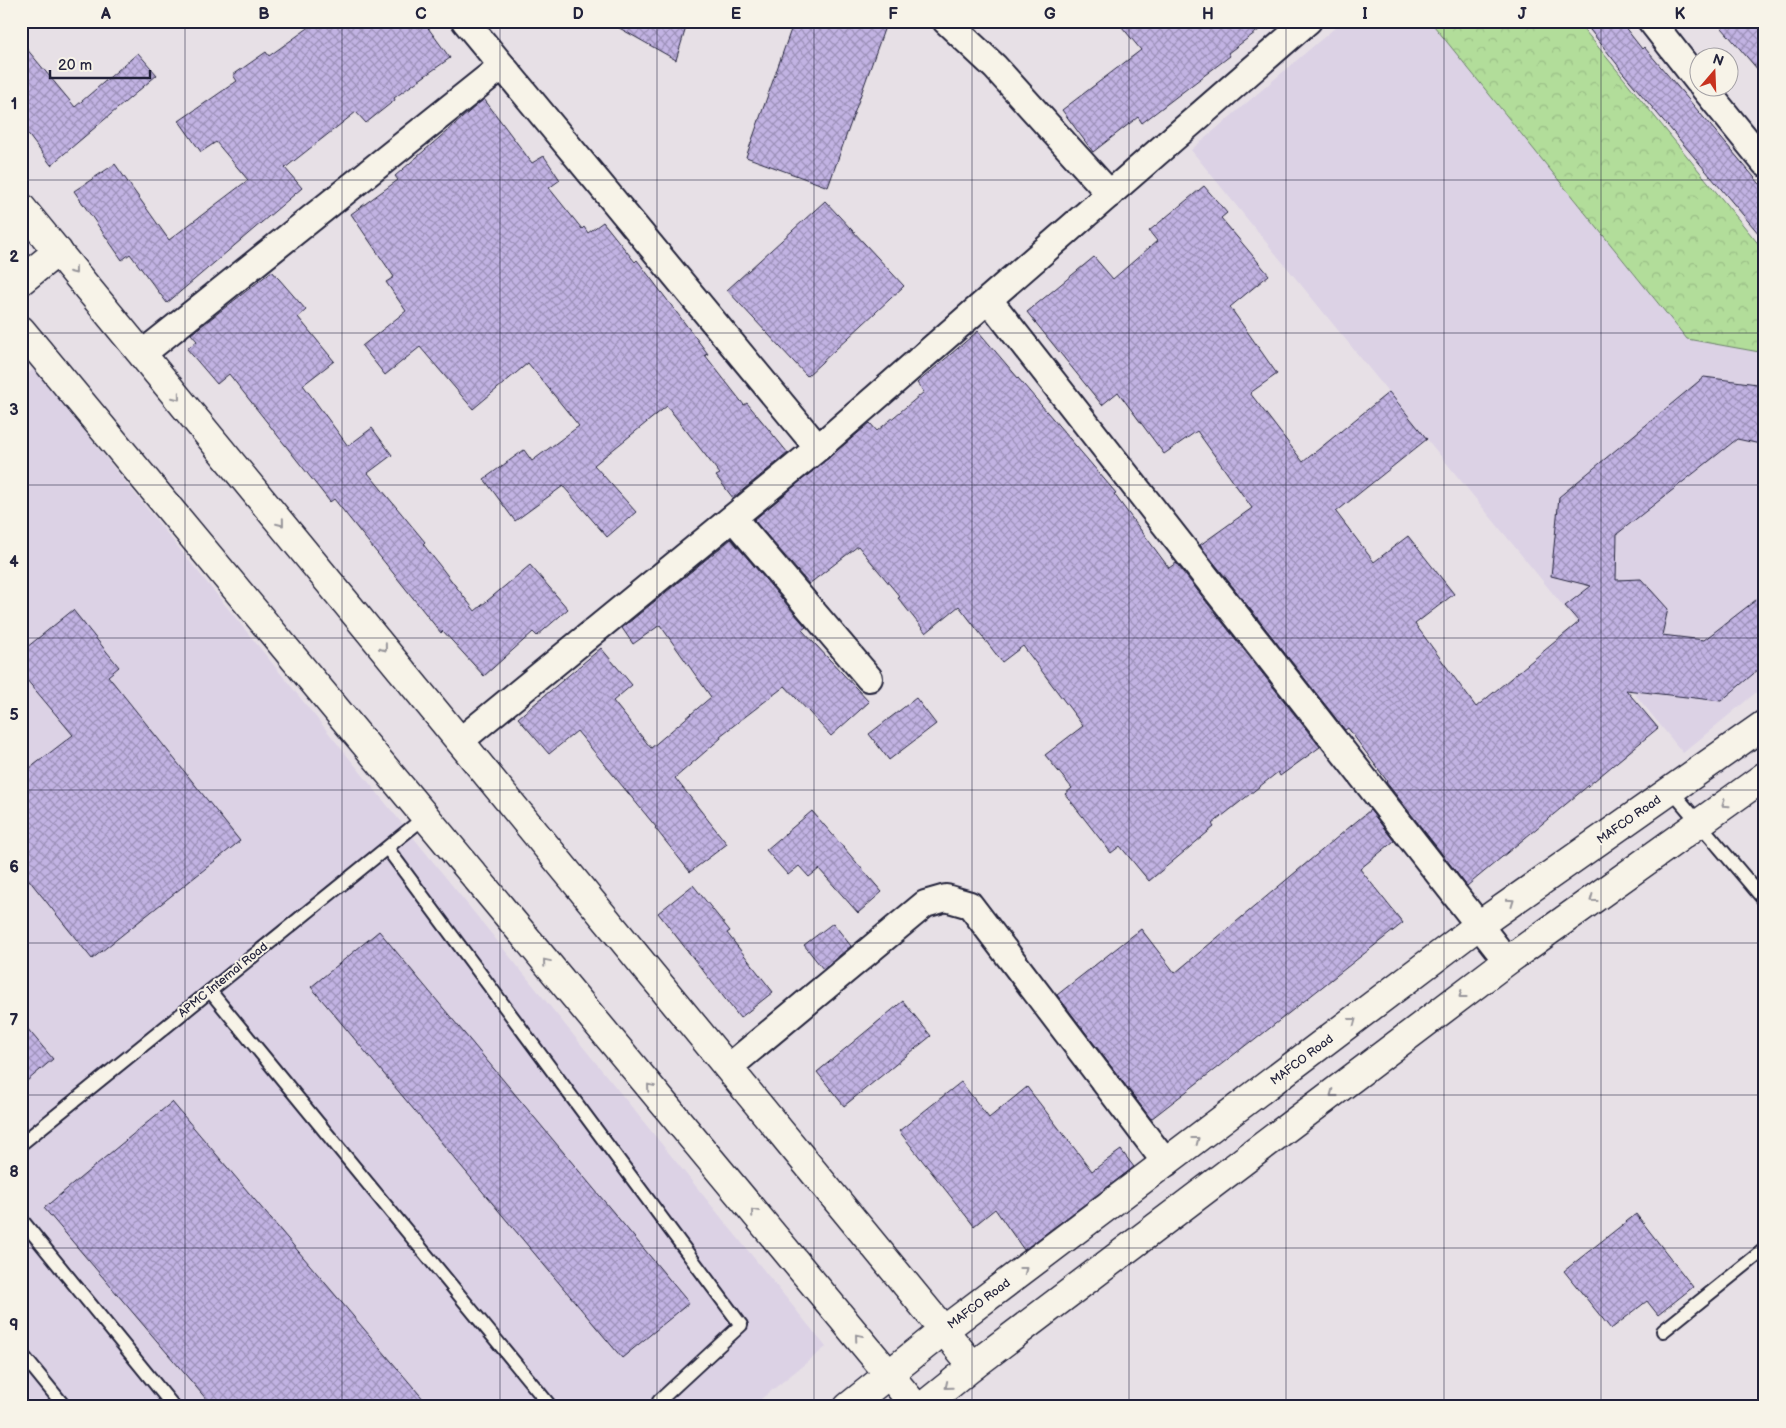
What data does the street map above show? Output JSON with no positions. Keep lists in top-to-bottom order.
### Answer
{
  "streets": {
    "main road": ["MAFCO Road"],
    "lane": ["APMC Internal Road"]
  },
  "scale_bar": "20 m",
  "north": "top",
  "grid": {
    "columns": [
      "A",
      "B",
      "C",
      "D",
      "E",
      "F",
      "G",
      "H",
      "I",
      "J",
      "K"
    ],
    "rows": [
      "1",
      "2",
      "3",
      "4",
      "5",
      "6",
      "7",
      "8",
      "9"
    ]
  }
}
